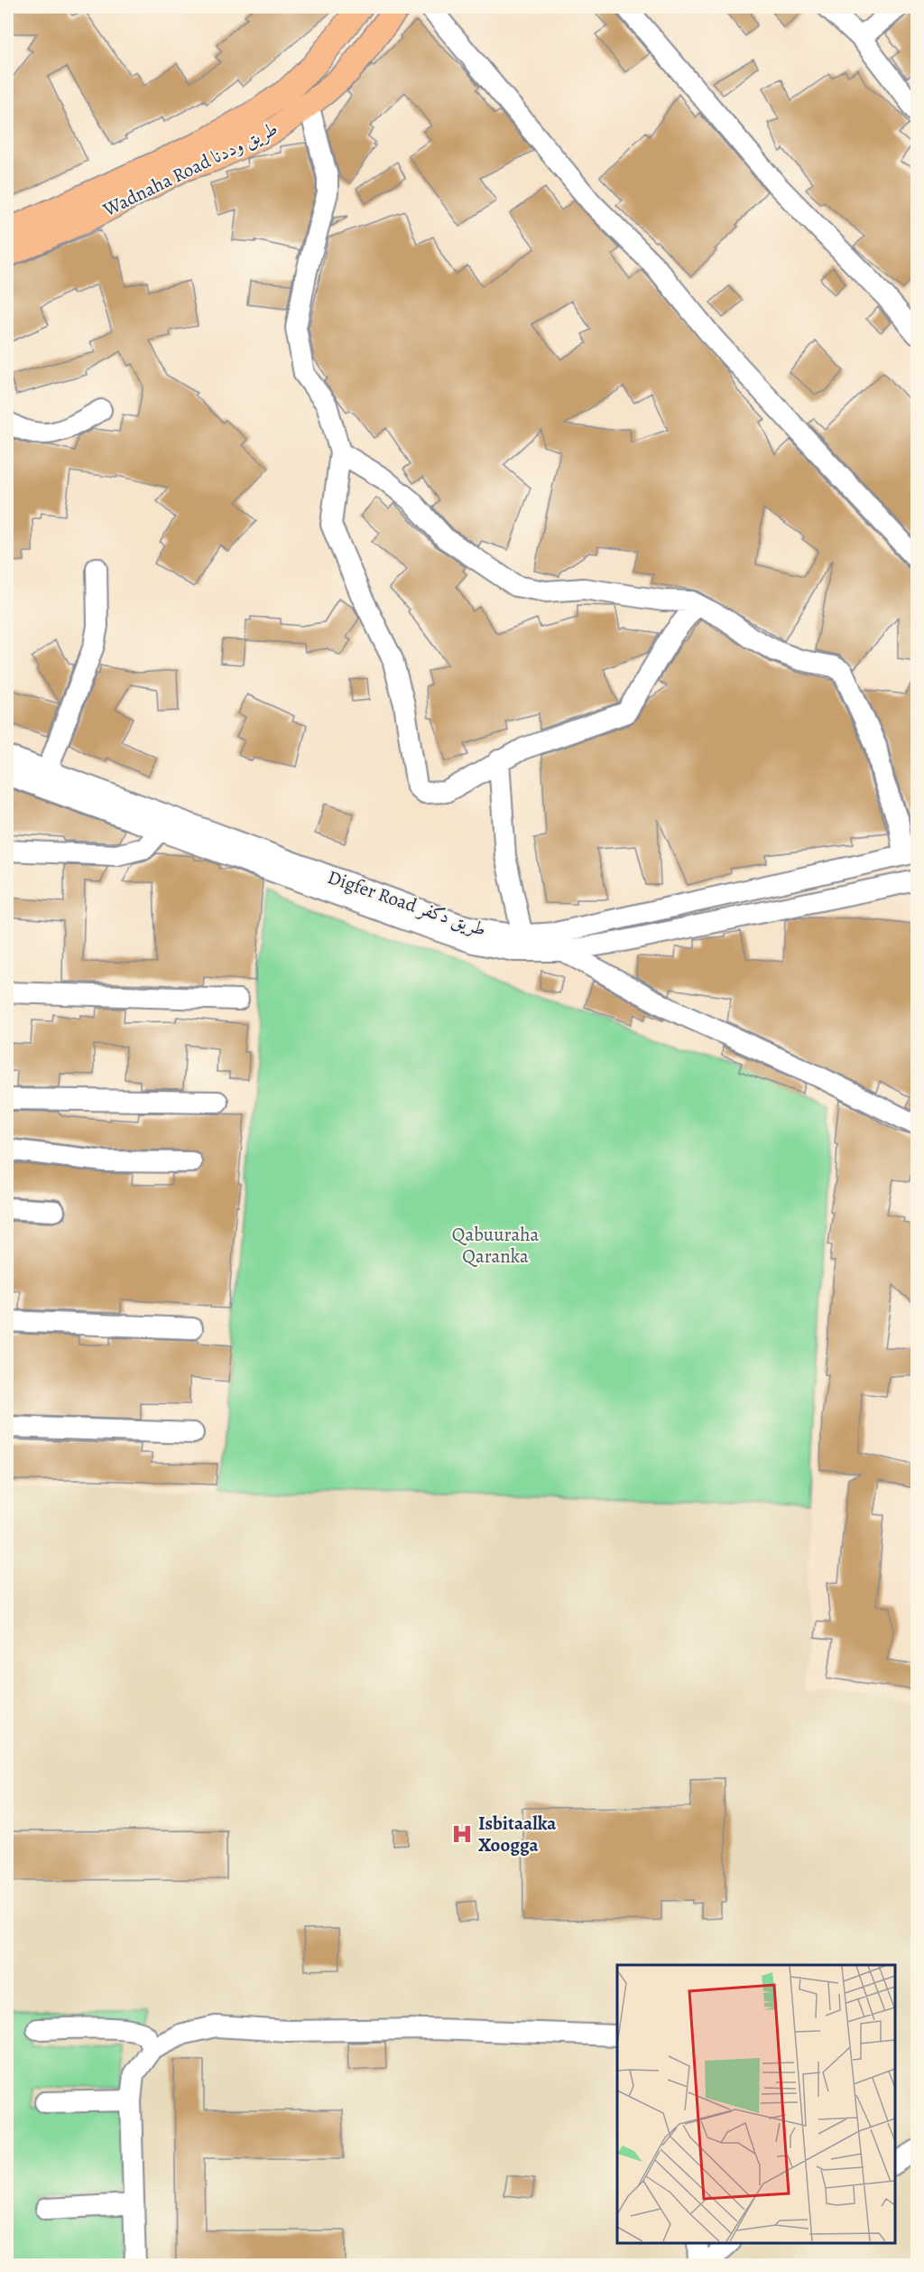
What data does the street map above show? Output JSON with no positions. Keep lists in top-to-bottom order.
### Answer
{
  "streets": {
    "main road": ["Wadnaha Road طريق وددنا"],
    "street": ["Digfer Road طريق دكفر"]
  },
  "parks": ["Qabuuraha Qaranka"],
  "places": {
    "hospital": ["Isbitaalka Xoogga"]
  }
}
